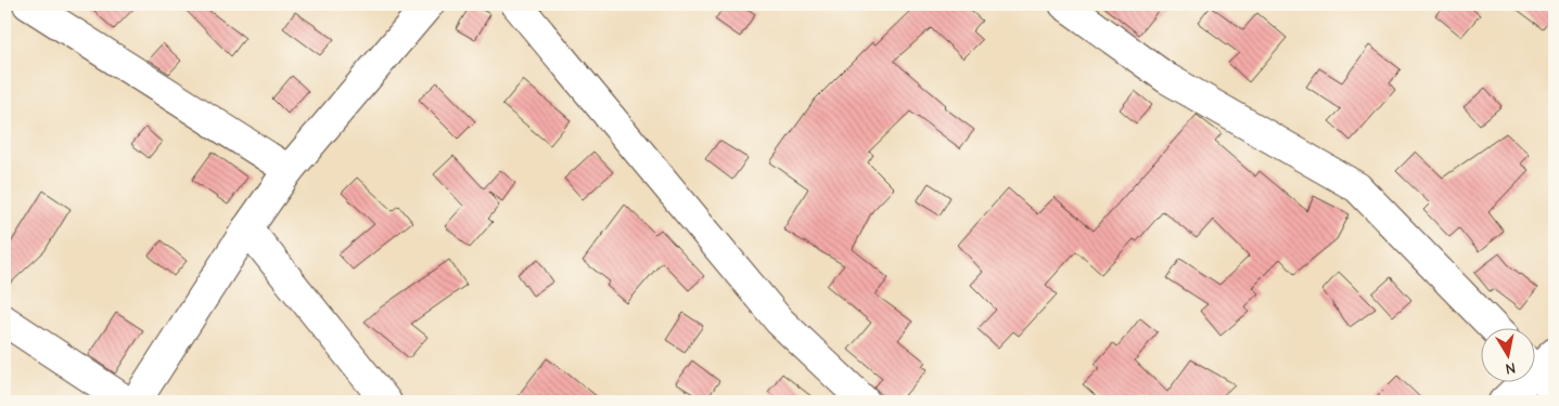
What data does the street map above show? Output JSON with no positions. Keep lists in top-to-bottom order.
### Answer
{
  "north": "bottom"
}
